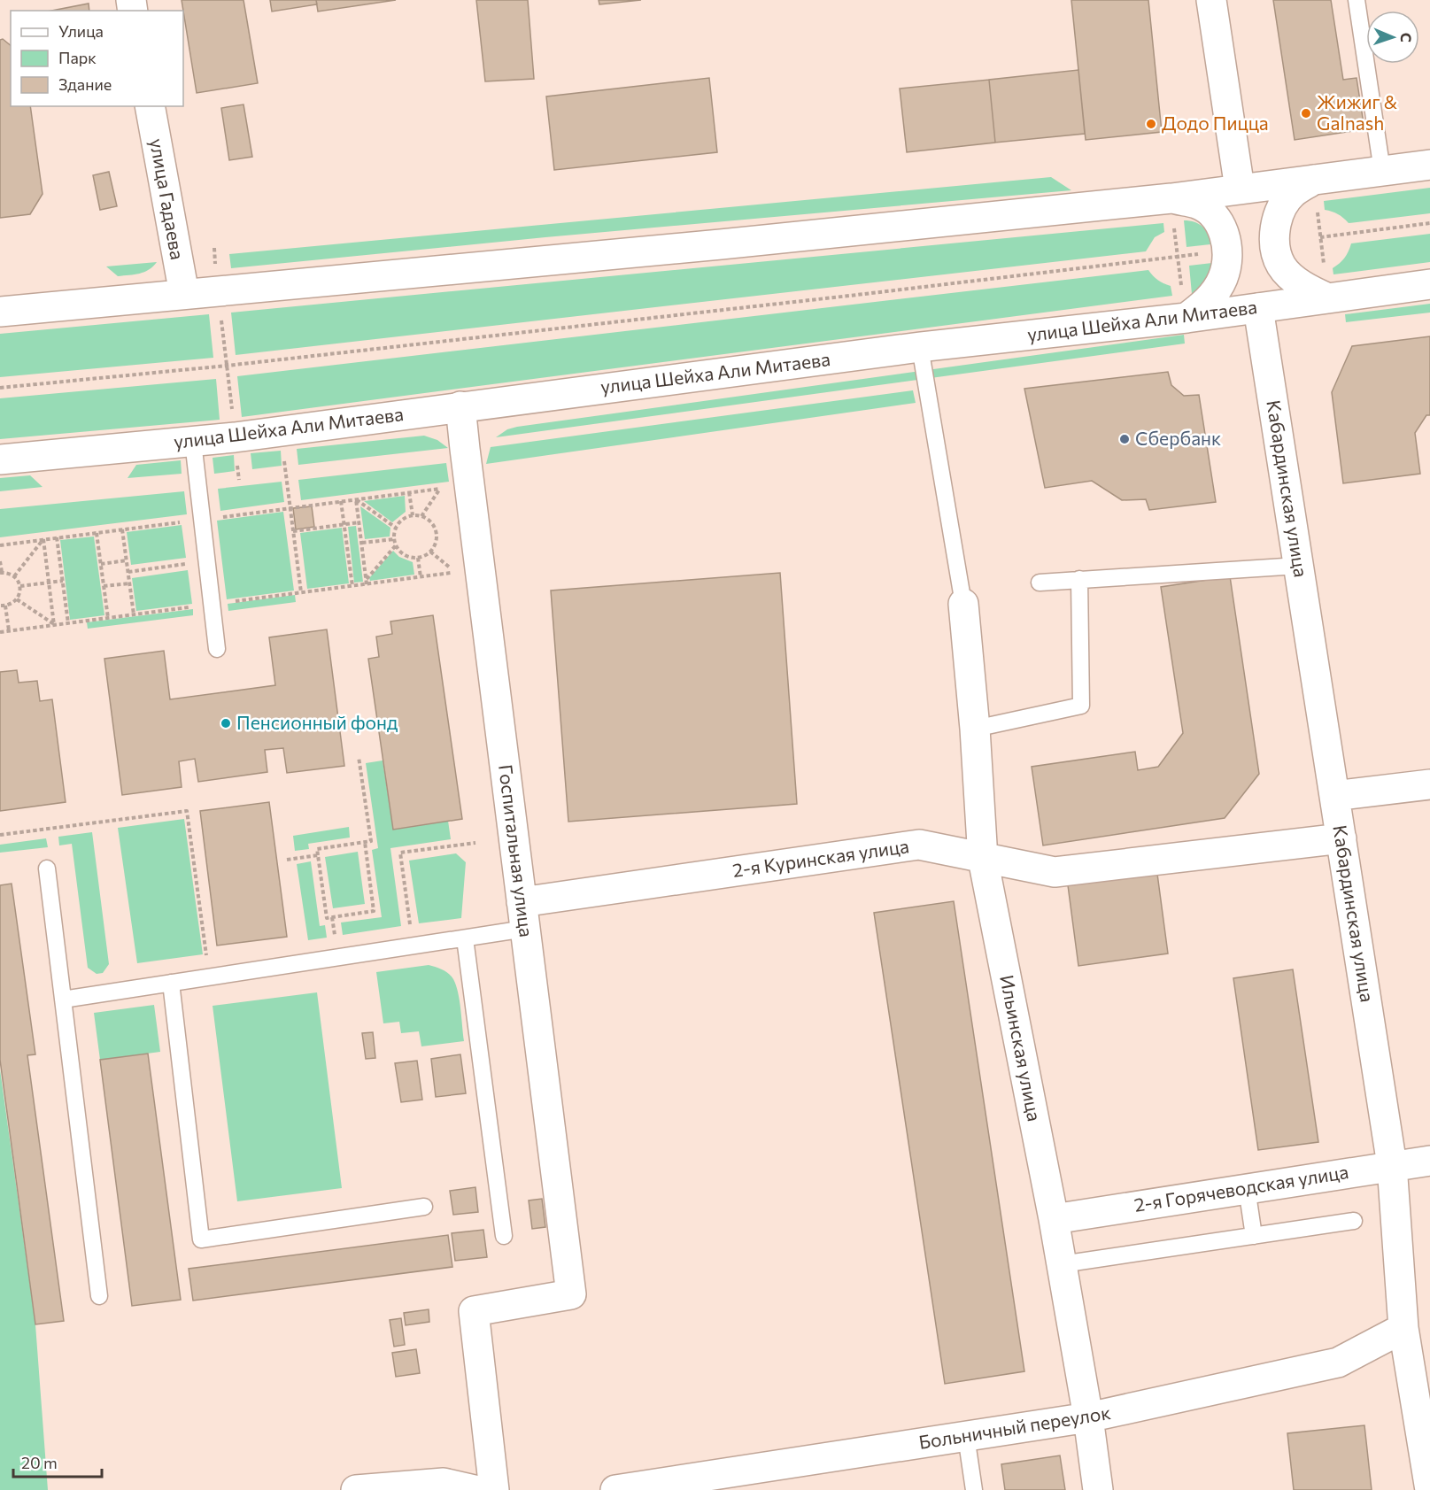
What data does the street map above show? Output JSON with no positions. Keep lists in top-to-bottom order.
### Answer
{
  "streets": {
    "street": [
      "улица Гадаева",
      "улица Шейха Али Митаева",
      "Кабардинская улица",
      "Госпитальная улица",
      "2-я Куринская улица",
      "Ильинская улица",
      "2-я Горячеводская улица",
      "Больничный переулок"
    ]
  },
  "crossings": [
    ["улица Шейха Али Митаева", "Кабардинская улица"],
    ["улица Шейха Али Митаева", "Госпитальная улица"],
    ["Кабардинская улица", "2-я Куринская улица"],
    ["Кабардинская улица", "2-я Горячеводская улица"],
    ["Кабардинская улица", "Больничный переулок"],
    ["Госпитальная улица", "2-я Куринская улица"],
    ["2-я Куринская улица", "Ильинская улица"],
    ["Ильинская улица", "2-я Горячеводская улица"],
    ["Ильинская улица", "Больничный переулок"]
  ],
  "places": [
    "Жижиг & Galnash",
    "Додо Пицца",
    "Сбербанк",
    "Пенсионный фонд"
  ],
  "legend": ["Улица", "Парк", "Здание"],
  "scale_bar": "20 m",
  "north": "right"
}
